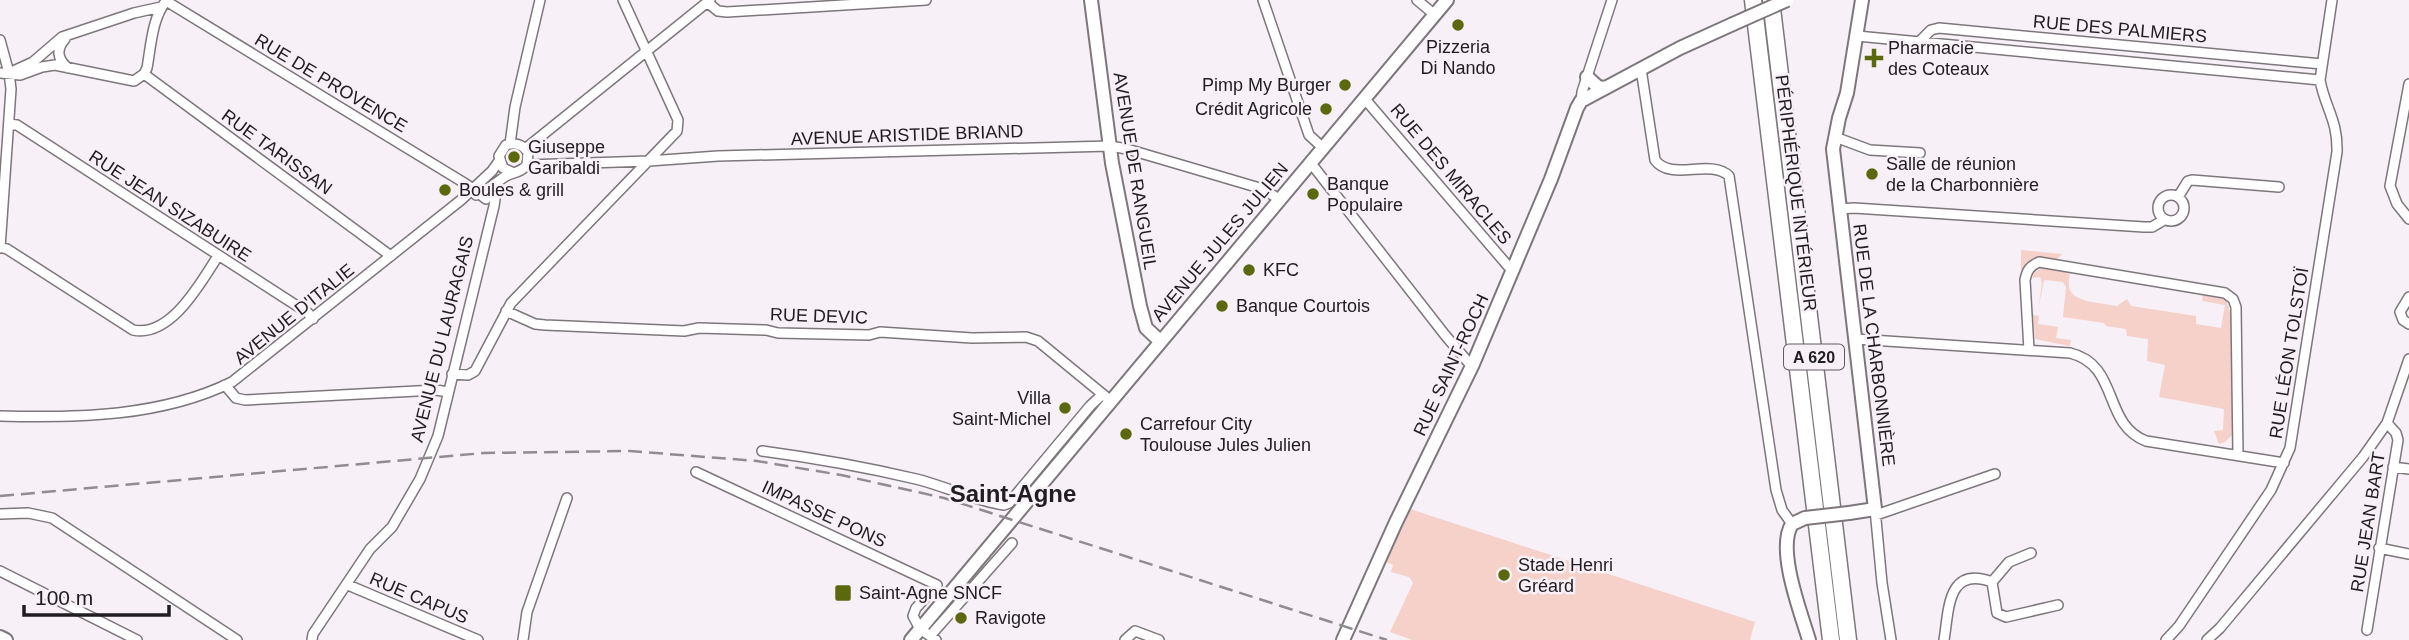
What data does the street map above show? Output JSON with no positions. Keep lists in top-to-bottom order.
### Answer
{
  "streets": {
    "highway": ["PÉRIPHÉRIQUE INTÉRIEUR", "A 620"],
    "street": [
      "RUE DES PALMIERS",
      "RUE DE PROVENCE",
      "AVENUE ARISTIDE BRIAND",
      "RUE TARISSAN",
      "AVENUE DE RANGUEIL",
      "RUE DES MIRACLES",
      "RUE JEAN SIZABUIRE",
      "AVENUE JULES JULIEN",
      "AVENUE D'ITALIE",
      "RUE DEVIC",
      "AVENUE DU LAURAGAIS",
      "RUE DE LA CHARBONNIÈRE",
      "RUE LÉON TOLSTOÏ",
      "RUE SAINT-ROCH",
      "IMPASSE PONS",
      "RUE JEAN BART",
      "RUE CAPUS"
    ]
  },
  "crossings": [
    ["RUE DES PALMIERS", "RUE DE LA CHARBONNIÈRE"],
    ["RUE DES PALMIERS", "RUE LÉON TOLSTOÏ"],
    ["RUE DE PROVENCE", "AVENUE D'ITALIE"],
    ["RUE DE PROVENCE", "AVENUE DU LAURAGAIS"],
    ["AVENUE ARISTIDE BRIAND", "AVENUE DE RANGUEIL"],
    ["AVENUE ARISTIDE BRIAND", "AVENUE JULES JULIEN"],
    ["RUE TARISSAN", "AVENUE D'ITALIE"],
    ["AVENUE DE RANGUEIL", "AVENUE JULES JULIEN"],
    ["RUE DES MIRACLES", "AVENUE JULES JULIEN"],
    ["RUE DES MIRACLES", "RUE SAINT-ROCH"],
    ["RUE JEAN SIZABUIRE", "AVENUE D'ITALIE"],
    ["AVENUE JULES JULIEN", "RUE DEVIC"],
    ["AVENUE JULES JULIEN", "IMPASSE PONS"],
    ["AVENUE D'ITALIE", "AVENUE DU LAURAGAIS"],
    ["AVENUE DU LAURAGAIS", "RUE CAPUS"]
  ],
  "districts": ["Saint-Agne"],
  "places": {
    "other": [
      "Pizzeria Di Nando",
      "Pimp My Burger",
      "Crédit Agricole",
      "Giuseppe Garibaldi",
      "Salle de réunion de la Charbonnière",
      "Boules & grill",
      "Banque Populaire",
      "KFC",
      "Banque Courtois",
      "Villa Saint-Michel",
      "Carrefour City Toulouse Jules Julien",
      "Stade Henri Gréard",
      "Ravigote"
    ],
    "health": ["Pharmacie des Coteaux"],
    "transit": ["Saint-Agne SNCF"]
  },
  "scale_bar": "100 m"
}
